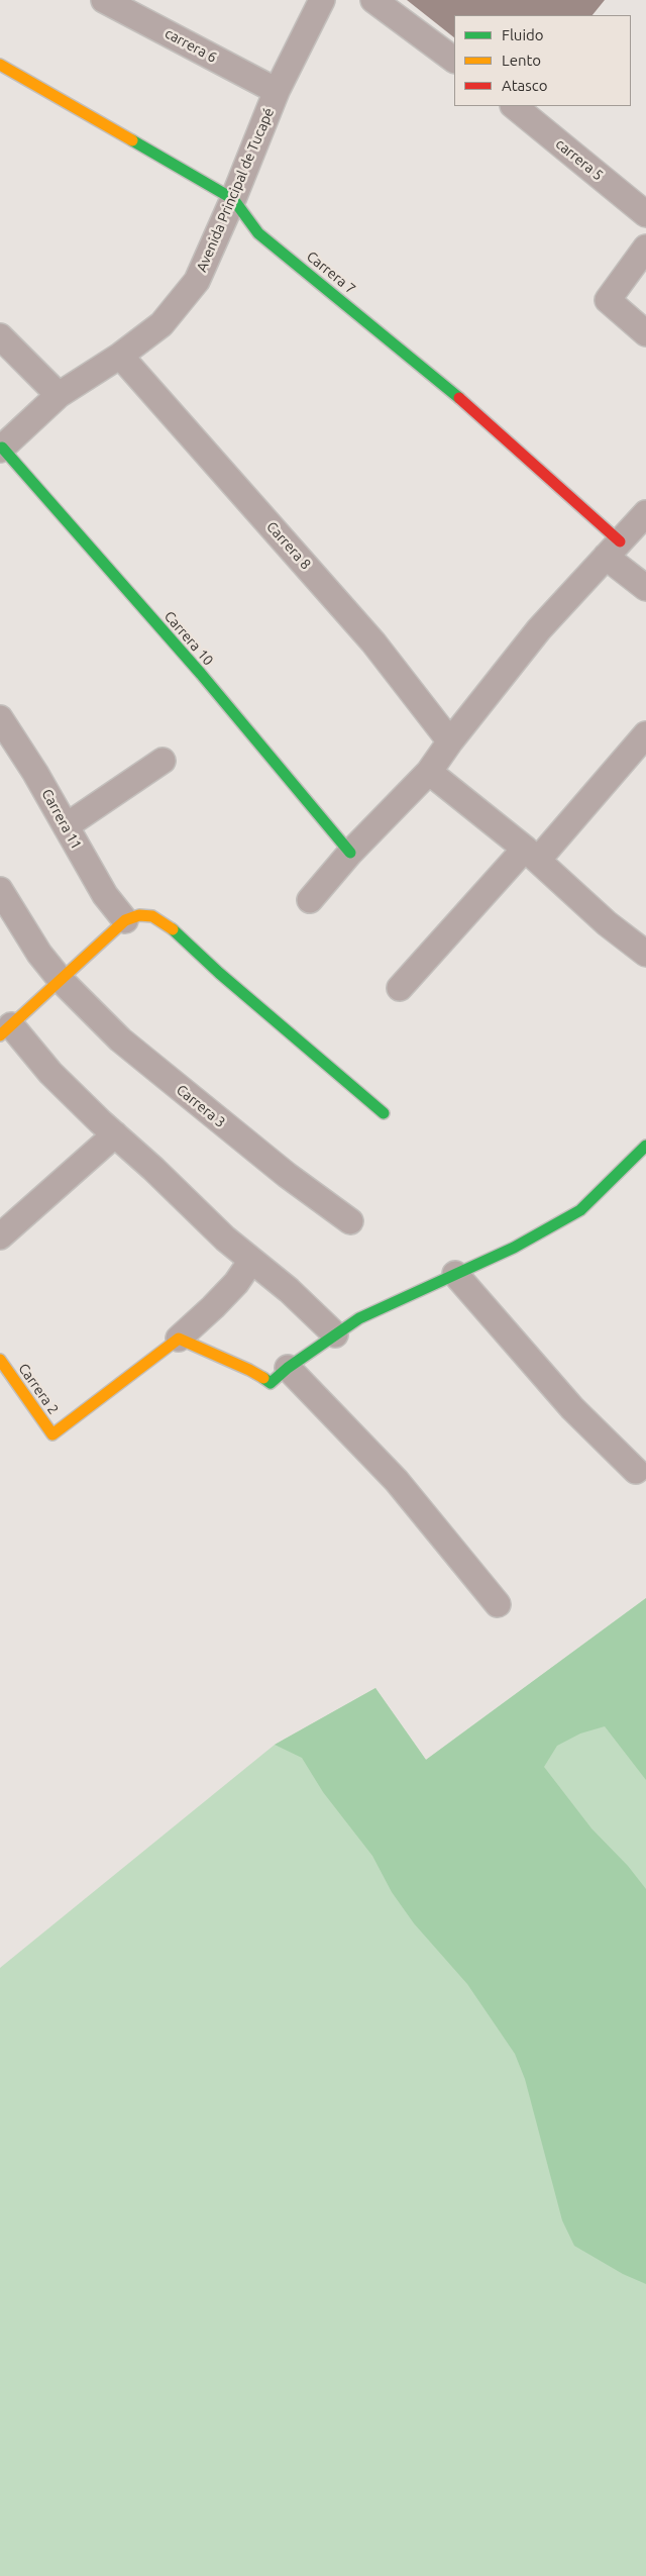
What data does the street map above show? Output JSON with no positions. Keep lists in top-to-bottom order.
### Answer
{
  "streets": {
    "street": [
      "carrera 6",
      "carrera 5",
      "Avenida Principal de Tucapé",
      "Carrera 7",
      "Carrera 8",
      "Carrera 10",
      "Carrera 11",
      "Carrera 3",
      "Carrera 2"
    ]
  },
  "crossings": [
    ["carrera 6", "Avenida Principal de Tucapé"],
    ["Avenida Principal de Tucapé", "Carrera 7"],
    ["Avenida Principal de Tucapé", "Carrera 8"],
    ["Avenida Principal de Tucapé", "Carrera 10"]
  ],
  "legend": ["Fluido", "Lento", "Atasco"]
}
